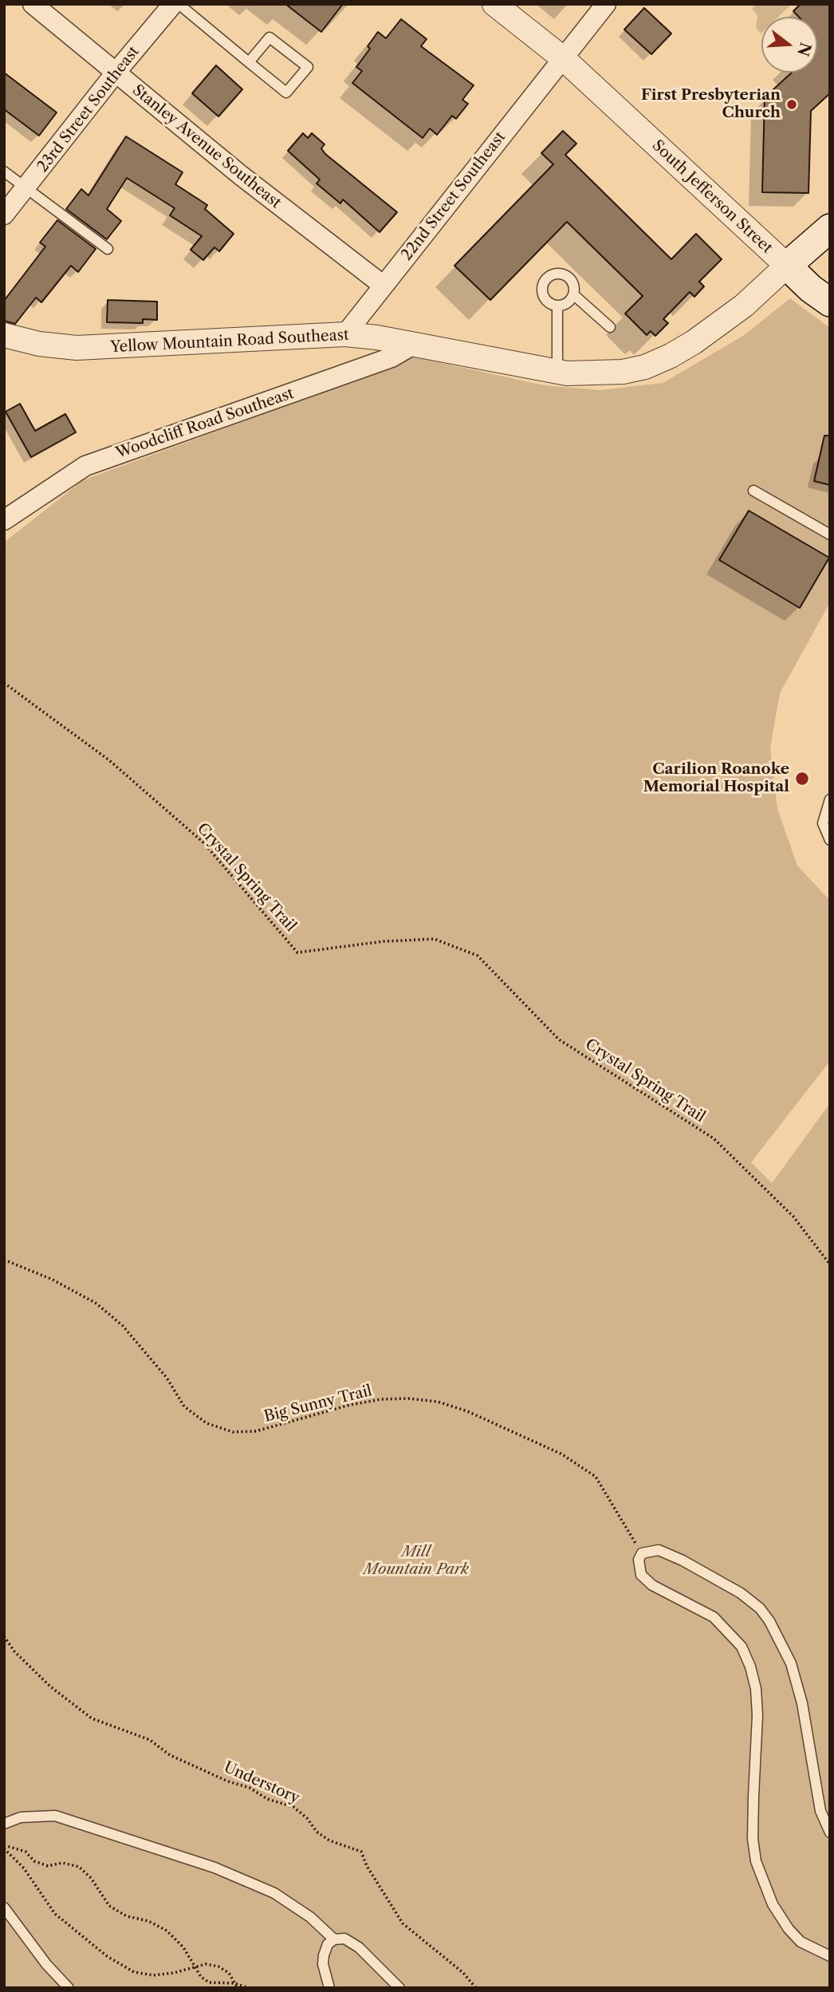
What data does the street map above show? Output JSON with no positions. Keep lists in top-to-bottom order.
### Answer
{
  "streets": {
    "main road": ["South Jefferson Street"],
    "street": [
      "23rd Street Southeast",
      "Stanley Avenue Southeast",
      "22nd Street Southeast",
      "Yellow Mountain Road Southeast",
      "Woodcliff Road Southeast"
    ],
    "path": ["Crystal Spring Trail", "Big Sunny Trail", "Understory"]
  },
  "crossings": [
    ["23rd Street Southeast", "Stanley Avenue Southeast"],
    ["Stanley Avenue Southeast", "22nd Street Southeast"],
    ["22nd Street Southeast", "South Jefferson Street"],
    ["22nd Street Southeast", "Yellow Mountain Road Southeast"],
    ["South Jefferson Street", "Yellow Mountain Road Southeast"],
    ["Yellow Mountain Road Southeast", "Woodcliff Road Southeast"]
  ],
  "parks": ["Mill Mountain Park"],
  "places": ["First Presbyterian Church", "Carilion Roanoke Memorial Hospital"],
  "north": "right"
}
